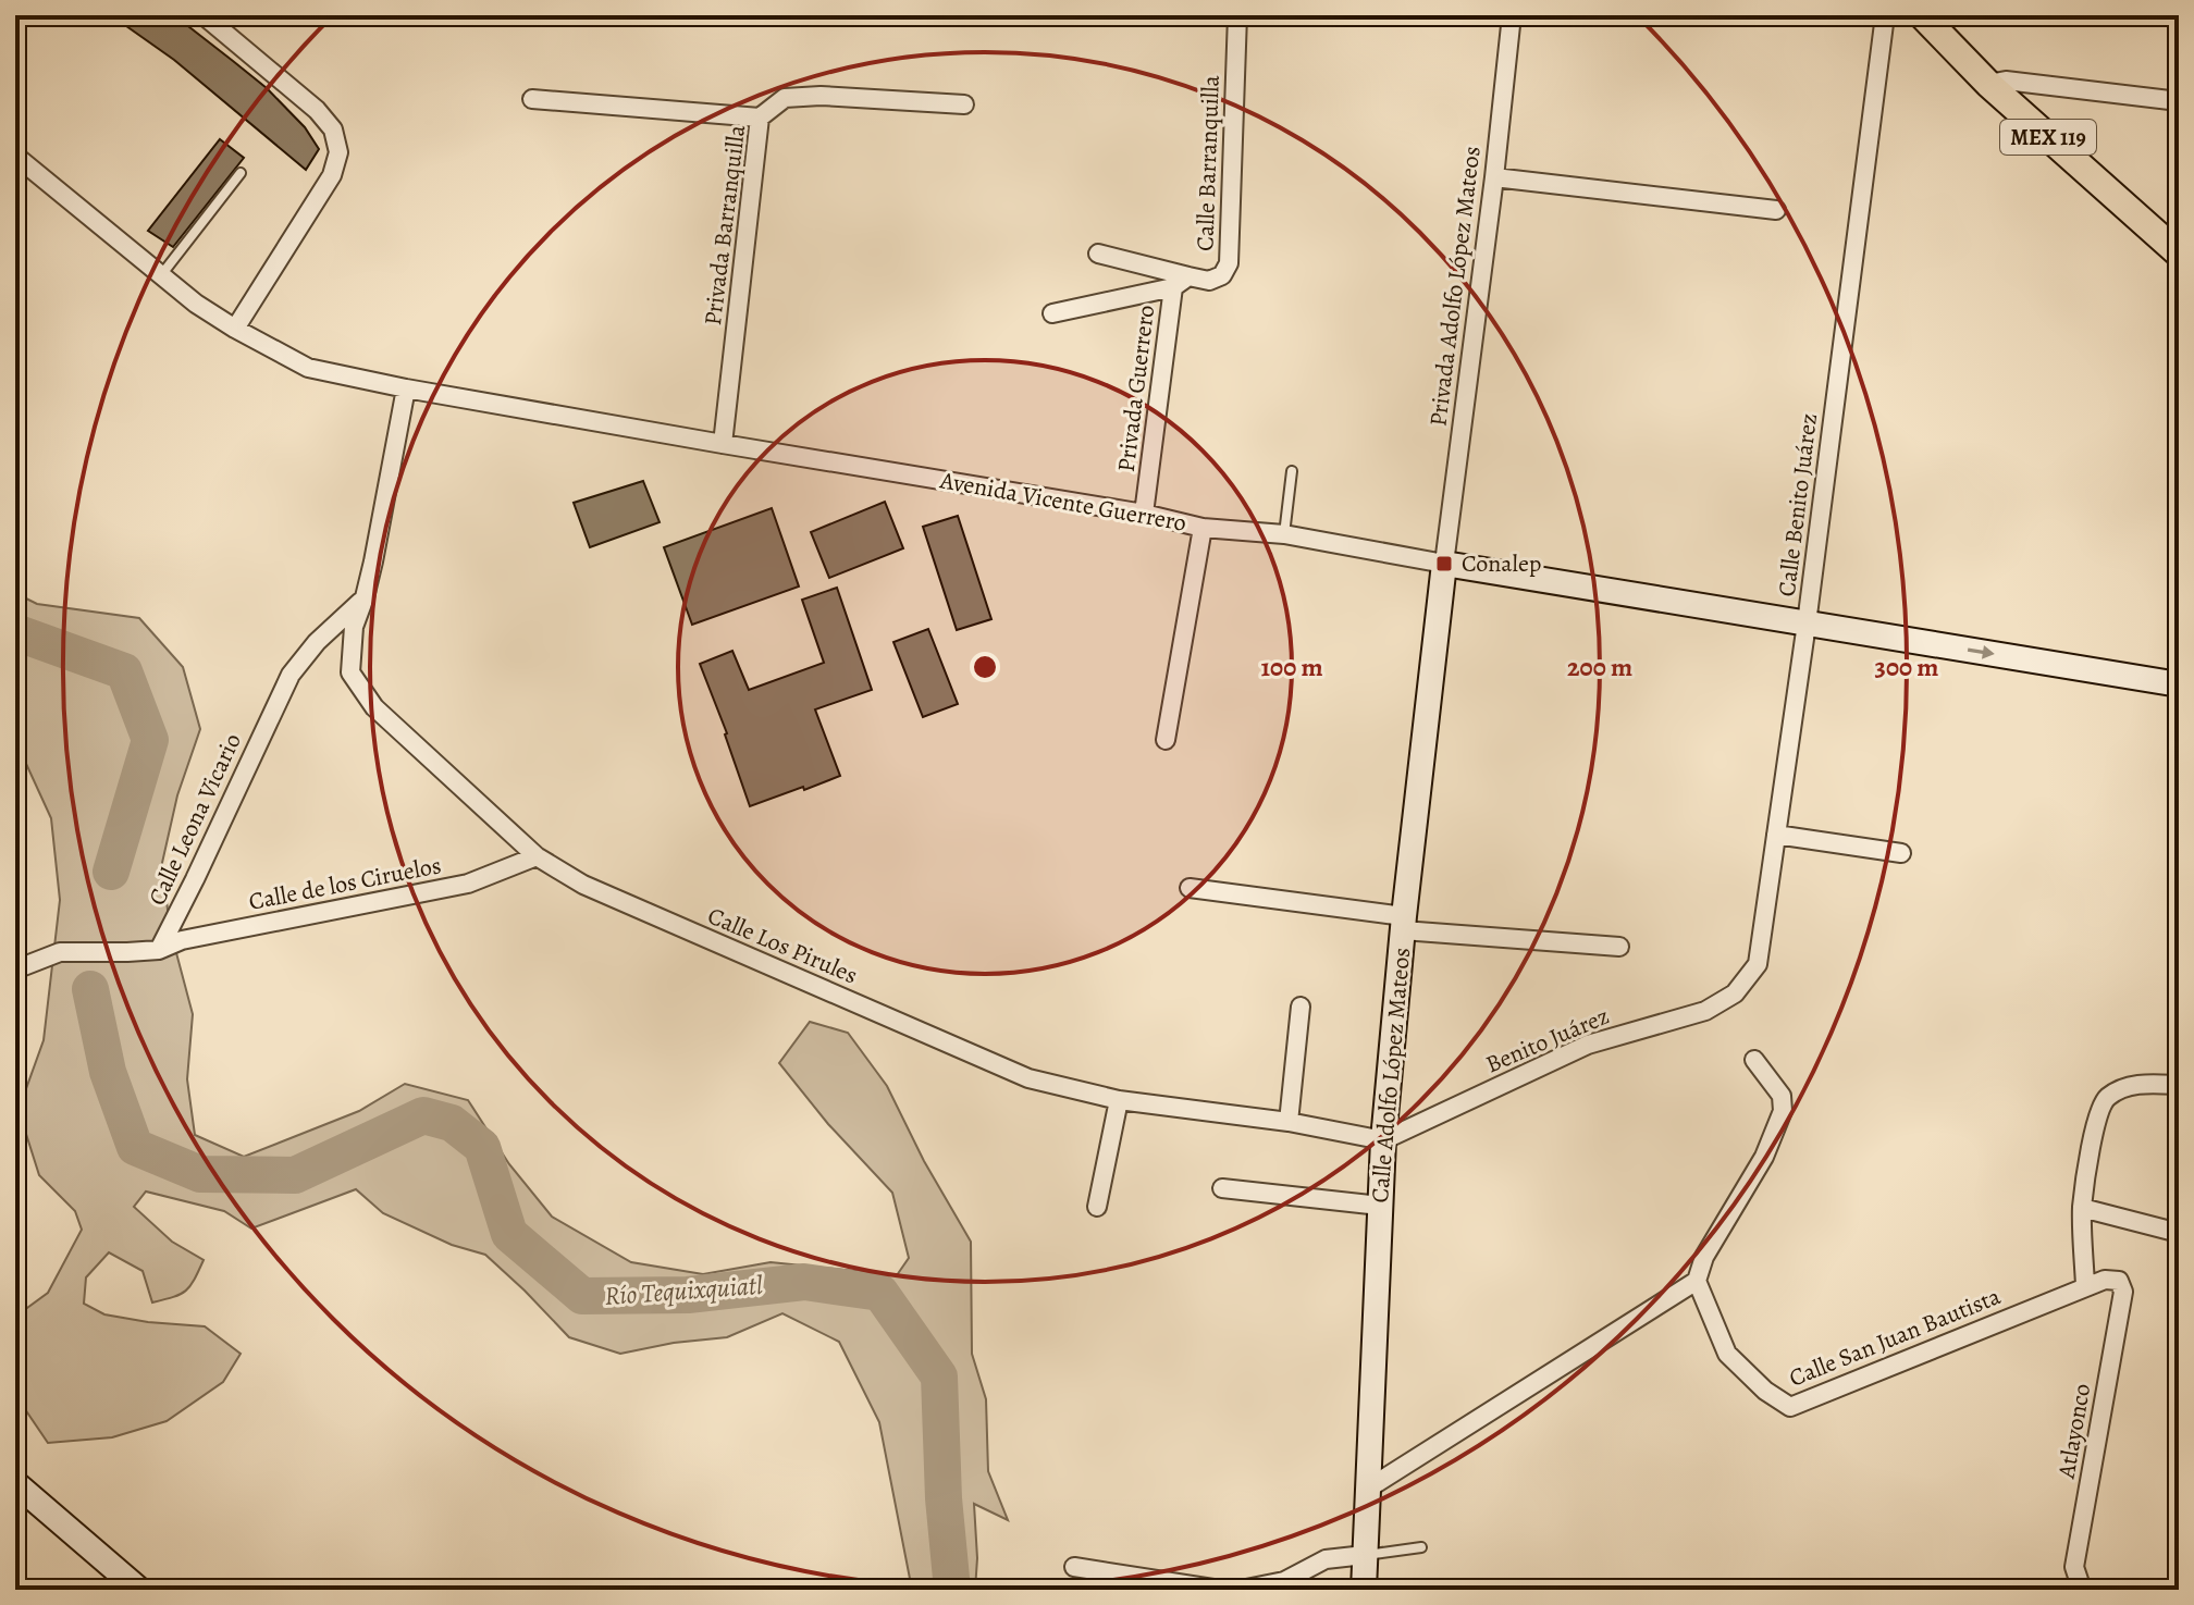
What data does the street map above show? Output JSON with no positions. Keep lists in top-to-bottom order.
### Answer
{
  "streets": {
    "main road": ["MEX 119", "Avenida Vicente Guerrero", "Calle Adolfo López Mateos"],
    "street": [
      "Calle Barranquilla",
      "Privada Barranquilla",
      "Privada Adolfo López Mateos",
      "Privada Guerrero",
      "Calle Benito Juárez",
      "Calle Leona Vicario",
      "Calle de los Ciruelos",
      "Calle Los Pirules",
      "Benito Juárez",
      "Calle San Juan Bautista",
      "Atlayonco"
    ]
  },
  "crossings": [
    ["Calle Barranquilla", "Privada Guerrero"],
    ["Privada Barranquilla", "Avenida Vicente Guerrero"],
    ["Privada Adolfo López Mateos", "Avenida Vicente Guerrero"],
    ["Privada Adolfo López Mateos", "Calle Adolfo López Mateos"],
    ["Privada Guerrero", "Avenida Vicente Guerrero"],
    ["Avenida Vicente Guerrero", "Calle Benito Juárez"],
    ["Avenida Vicente Guerrero", "Calle Los Pirules"],
    ["Avenida Vicente Guerrero", "Calle Adolfo López Mateos"],
    ["Calle Benito Juárez", "Benito Juárez"],
    ["Calle Leona Vicario", "Calle de los Ciruelos"],
    ["Calle Leona Vicario", "Calle Los Pirules"],
    ["Calle de los Ciruelos", "Calle Los Pirules"],
    ["Calle Los Pirules", "Benito Juárez"],
    ["Calle Los Pirules", "Calle Adolfo López Mateos"],
    ["Benito Juárez", "Calle Adolfo López Mateos"],
    ["Calle San Juan Bautista", "Atlayonco"]
  ],
  "water": ["Río Tequixquiatl"],
  "places": {
    "transit": ["Conalep"]
  },
  "rings": ["100 m", "200 m", "300 m"]
}
